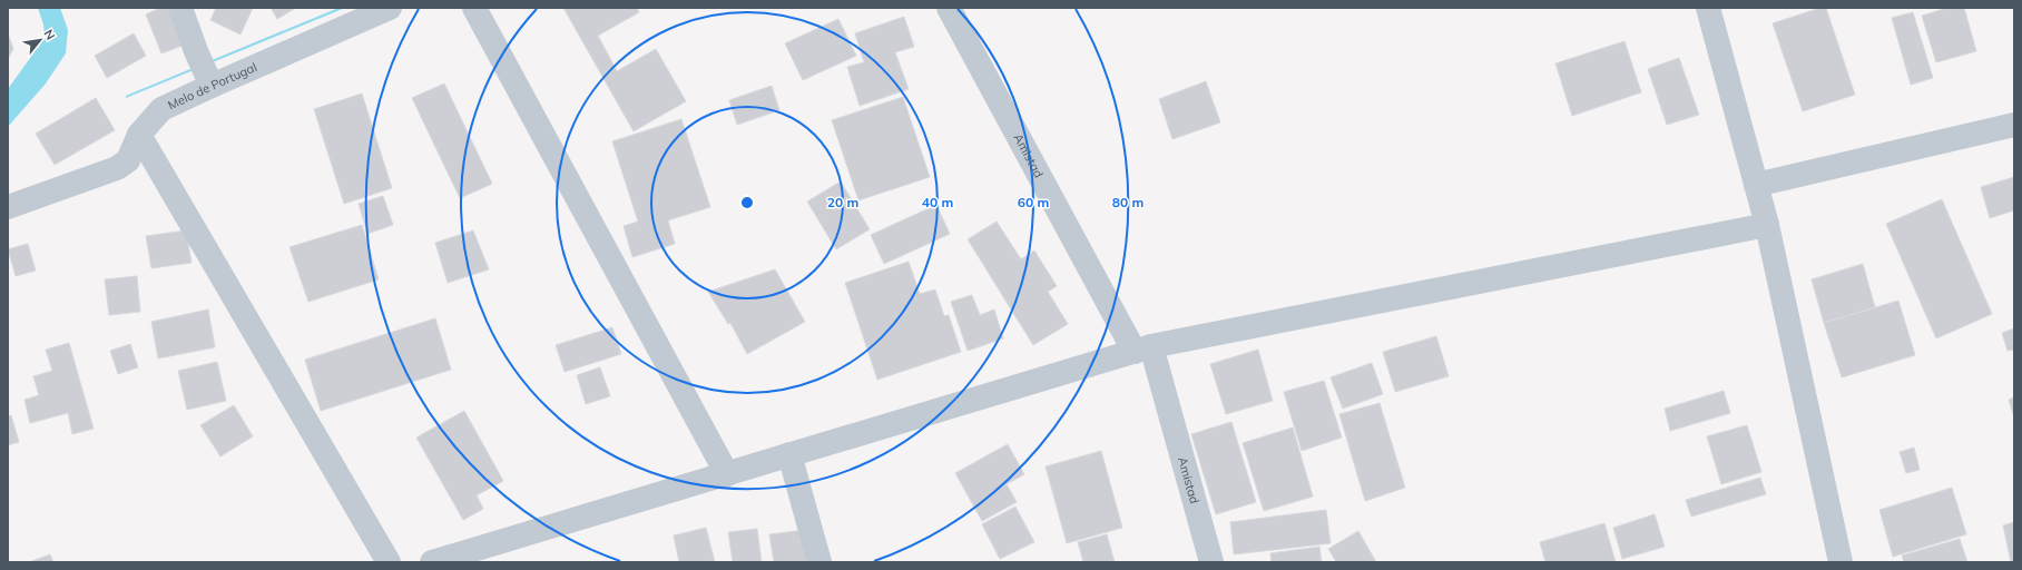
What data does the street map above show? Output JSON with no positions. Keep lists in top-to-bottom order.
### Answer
{
  "streets": {
    "street": ["Melo de Portugal", "Amistad"]
  },
  "north": "top right",
  "rings": [
    "20 m",
    "40 m",
    "60 m",
    "80 m"
  ]
}
